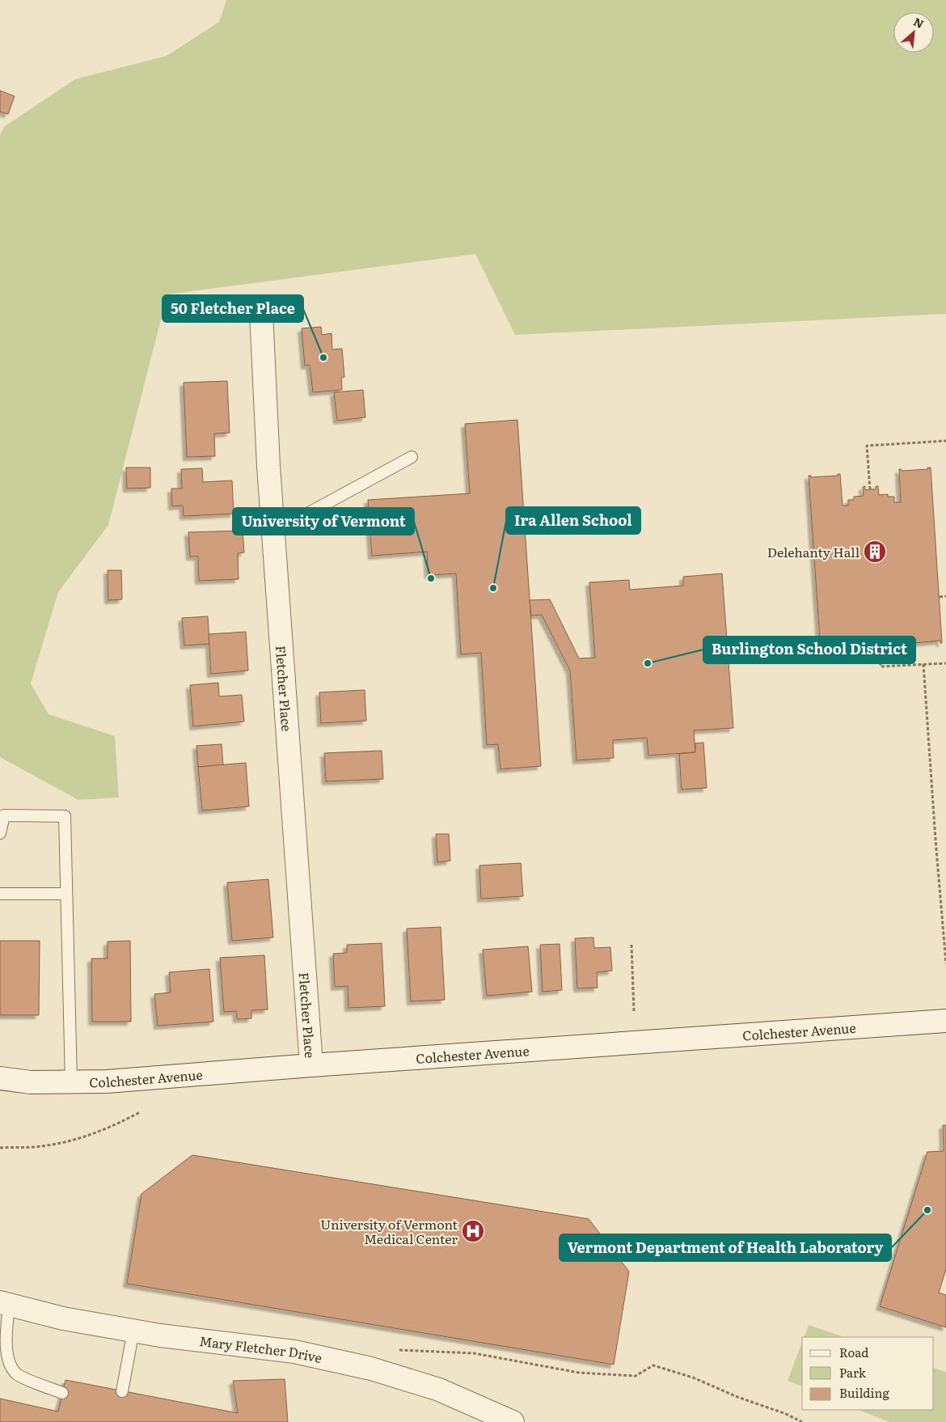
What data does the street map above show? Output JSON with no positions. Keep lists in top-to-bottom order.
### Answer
{
  "streets": {
    "street": ["Fletcher Place", "Colchester Avenue", "Mary Fletcher Drive"]
  },
  "crossings": [
    ["Fletcher Place", "Colchester Avenue"]
  ],
  "places": {
    "other": [
      "50 Fletcher Place",
      "University of Vermont",
      "Ira Allen School",
      "Burlington School District",
      "Vermont Department of Health Laboratory"
    ],
    "building": ["Delehanty Hall"],
    "hospital": ["University of Vermont Medical Center"]
  },
  "legend": ["Road", "Park", "Building"],
  "north": "top right"
}
